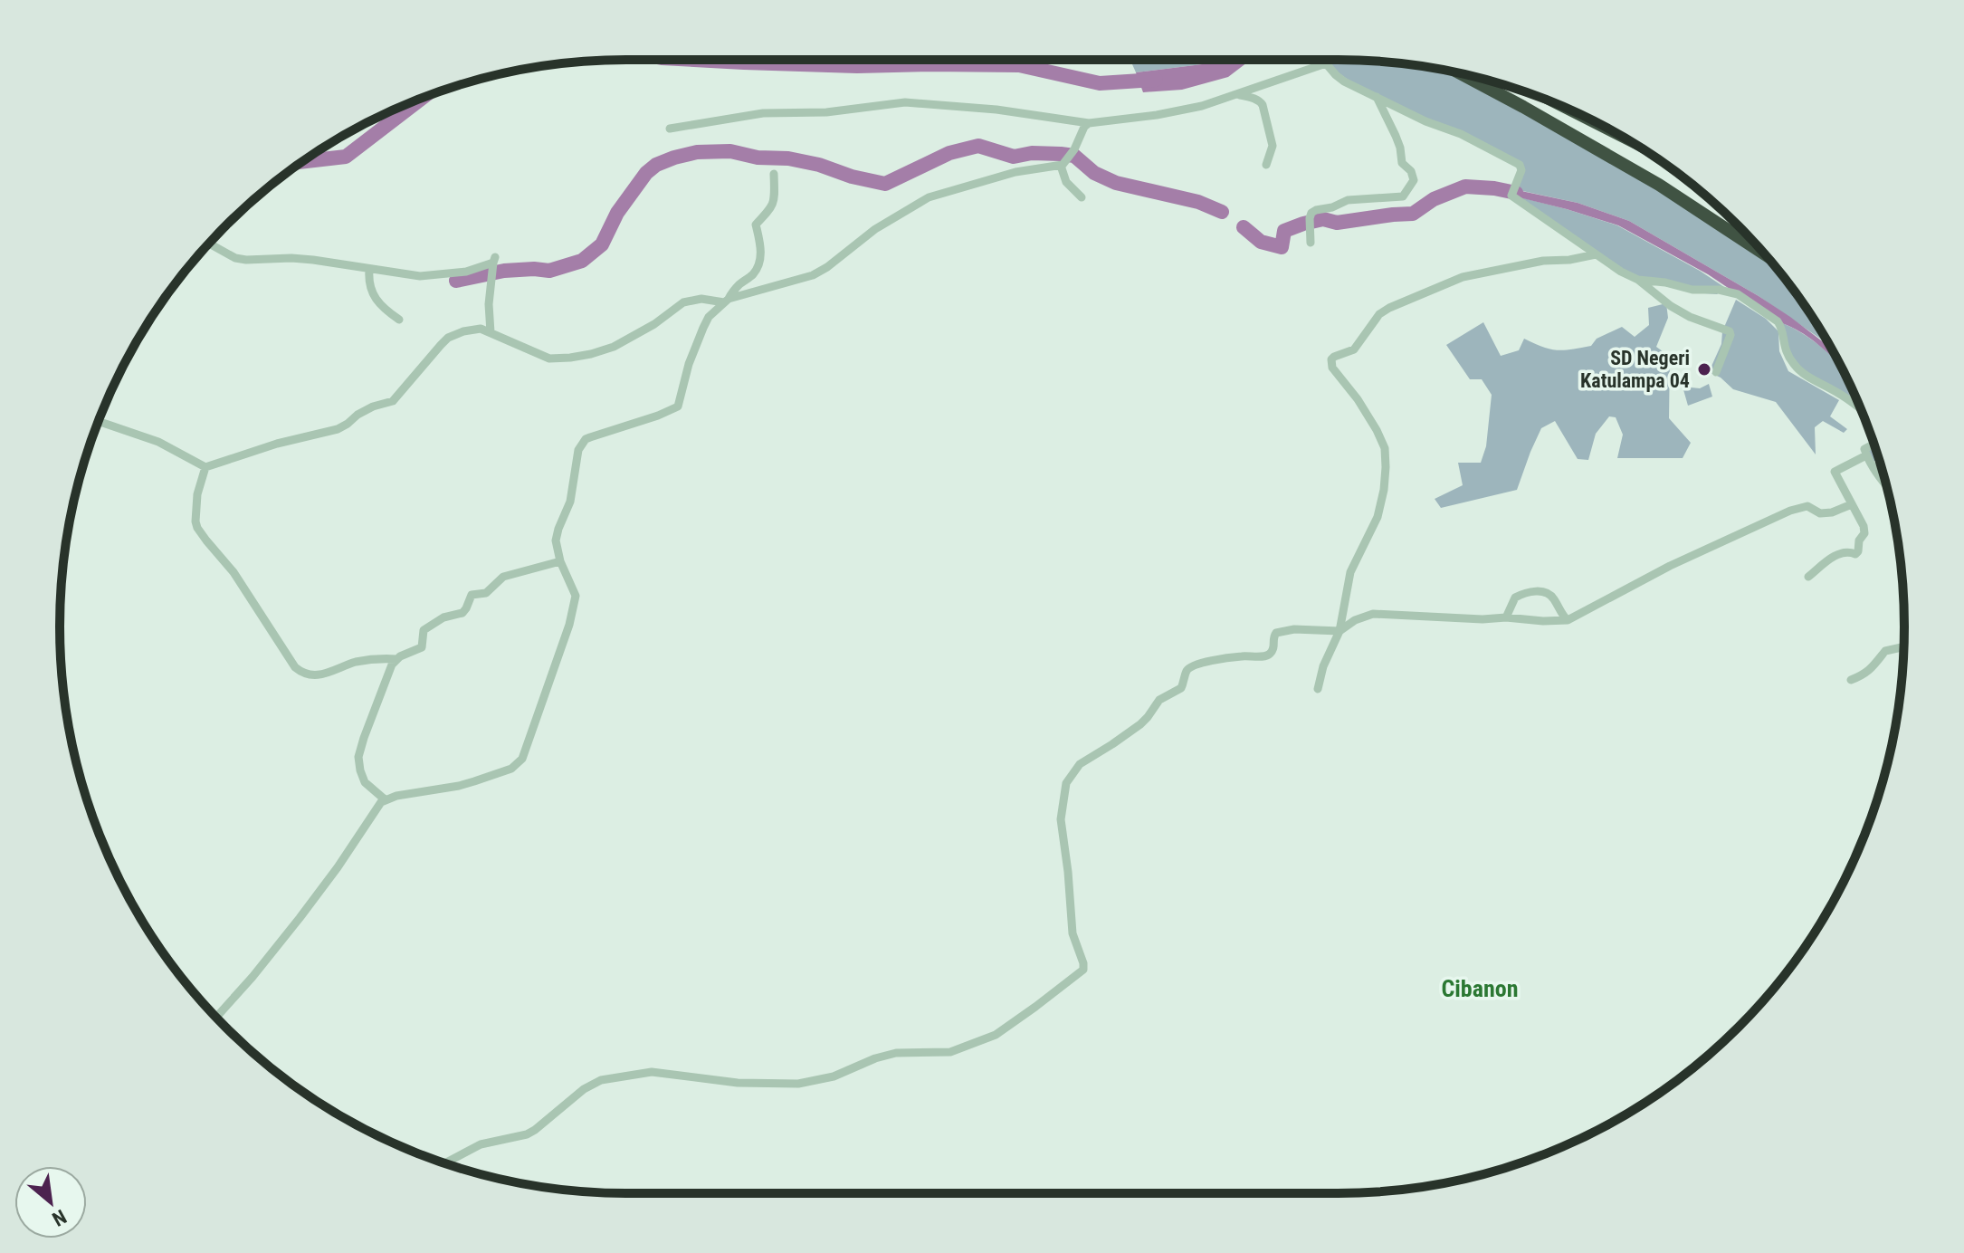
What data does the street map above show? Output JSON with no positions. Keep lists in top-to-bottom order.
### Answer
{
  "districts": ["Cibanon"],
  "places": ["SD Negeri Katulampa 04"],
  "north": "bottom right"
}
